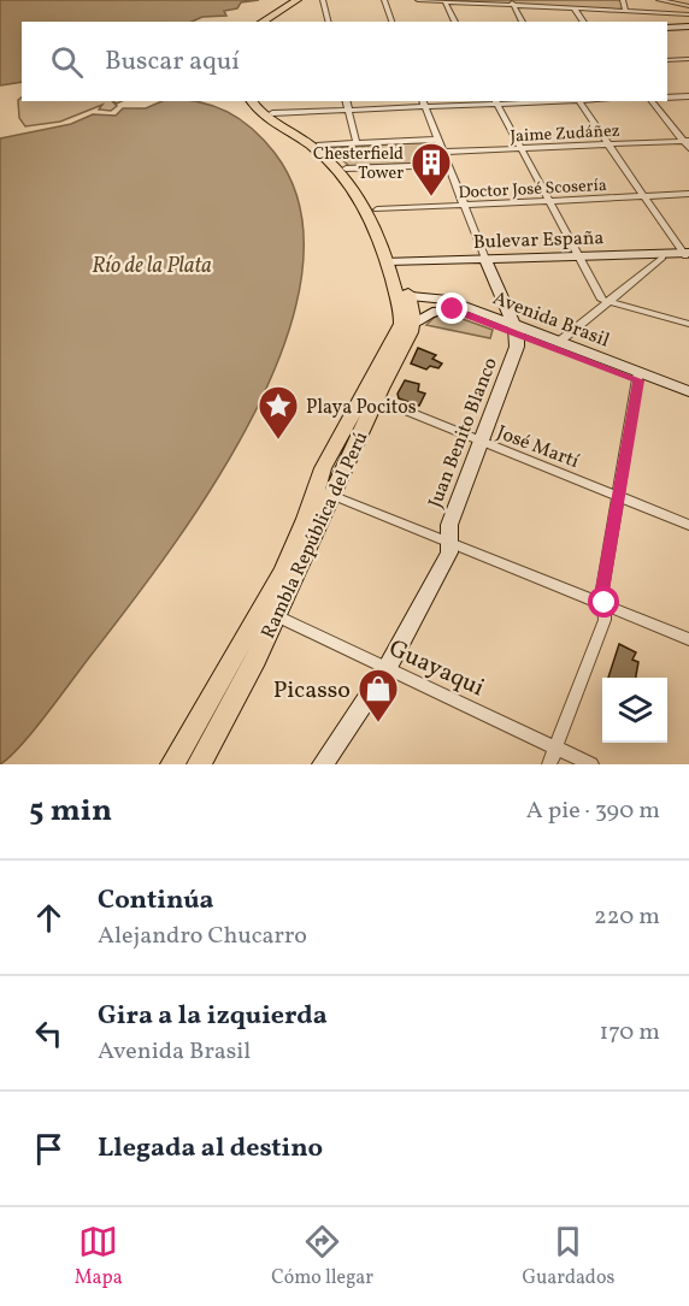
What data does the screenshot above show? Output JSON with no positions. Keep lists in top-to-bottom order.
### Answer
{
  "streets": {
    "main road": ["Rambla República del Perú"],
    "street": [
      "Jaime Zudáñez",
      "Doctor José Scosería",
      "Bulevar España",
      "Avenida Brasil",
      "Juan Benito Blanco",
      "José Martí",
      "Guayaqui"
    ]
  },
  "crossings": [
    ["Doctor José Scosería", "Rambla República del Perú"],
    ["Bulevar España", "Rambla República del Perú"],
    ["Avenida Brasil", "Juan Benito Blanco"],
    ["Avenida Brasil", "Rambla República del Perú"],
    ["Juan Benito Blanco", "José Martí"],
    ["Juan Benito Blanco", "Guayaqui"],
    ["José Martí", "Rambla República del Perú"],
    ["Rambla República del Perú", "Guayaqui"]
  ],
  "water": ["Río de la Plata"],
  "places": {
    "building": ["Chesterfield Tower"],
    "place": ["Playa Pocitos"],
    "shop": ["Picasso"]
  },
  "page": {
    "search": "Buscar aquí",
    "heading": ["5 min", "A pie · 390 m"],
    "list": [
      ["Continúa", "Alejandro Chucarro", "220 m"],
      ["Gira a la izquierda", "Avenida Brasil", "170 m"],
      "Llegada al destino"
    ],
    "nav": ["Mapa", "Cómo llegar", "Guardados"]
  }
}
